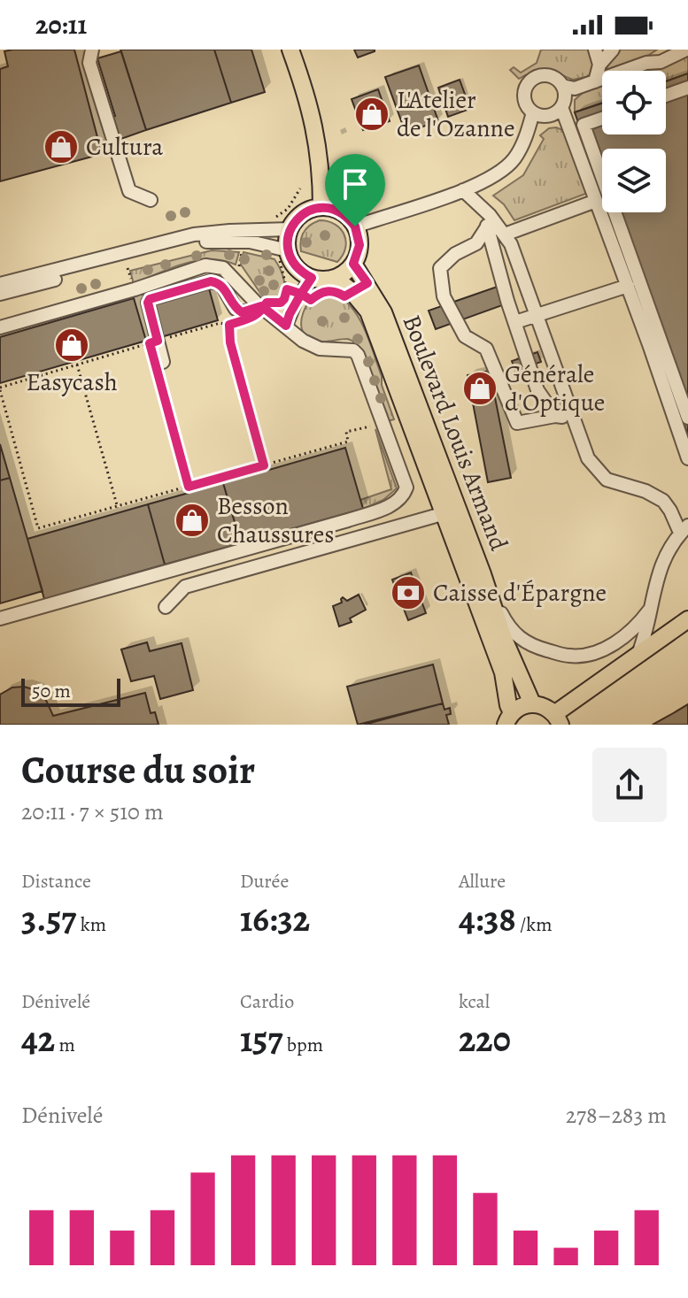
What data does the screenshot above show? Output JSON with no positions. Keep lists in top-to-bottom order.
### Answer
{
  "streets": {
    "main road": ["Boulevard Louis Armand"]
  },
  "places": {
    "shop": [
      "L'Atelier de l'Ozanne",
      "Cultura",
      "Easycash",
      "Générale d'Optique",
      "Besson Chaussures"
    ],
    "bank": ["Caisse d'Épargne"]
  },
  "scale_bar": "50 m",
  "page": {
    "status": "20:11",
    "scale": "50 m",
    "heading": ["Course du soir", "20:11 · 7 × 510 m"],
    "stats": [
      ["Distance", "3.57 km"],
      ["Durée", "16:32"],
      ["Allure", "4:38 /km"],
      ["Dénivelé", "42 m"],
      ["Cardio", "157 bpm"],
      ["kcal", "220"]
    ],
    "chart": ["Dénivelé", "278–283 m"]
  }
}
